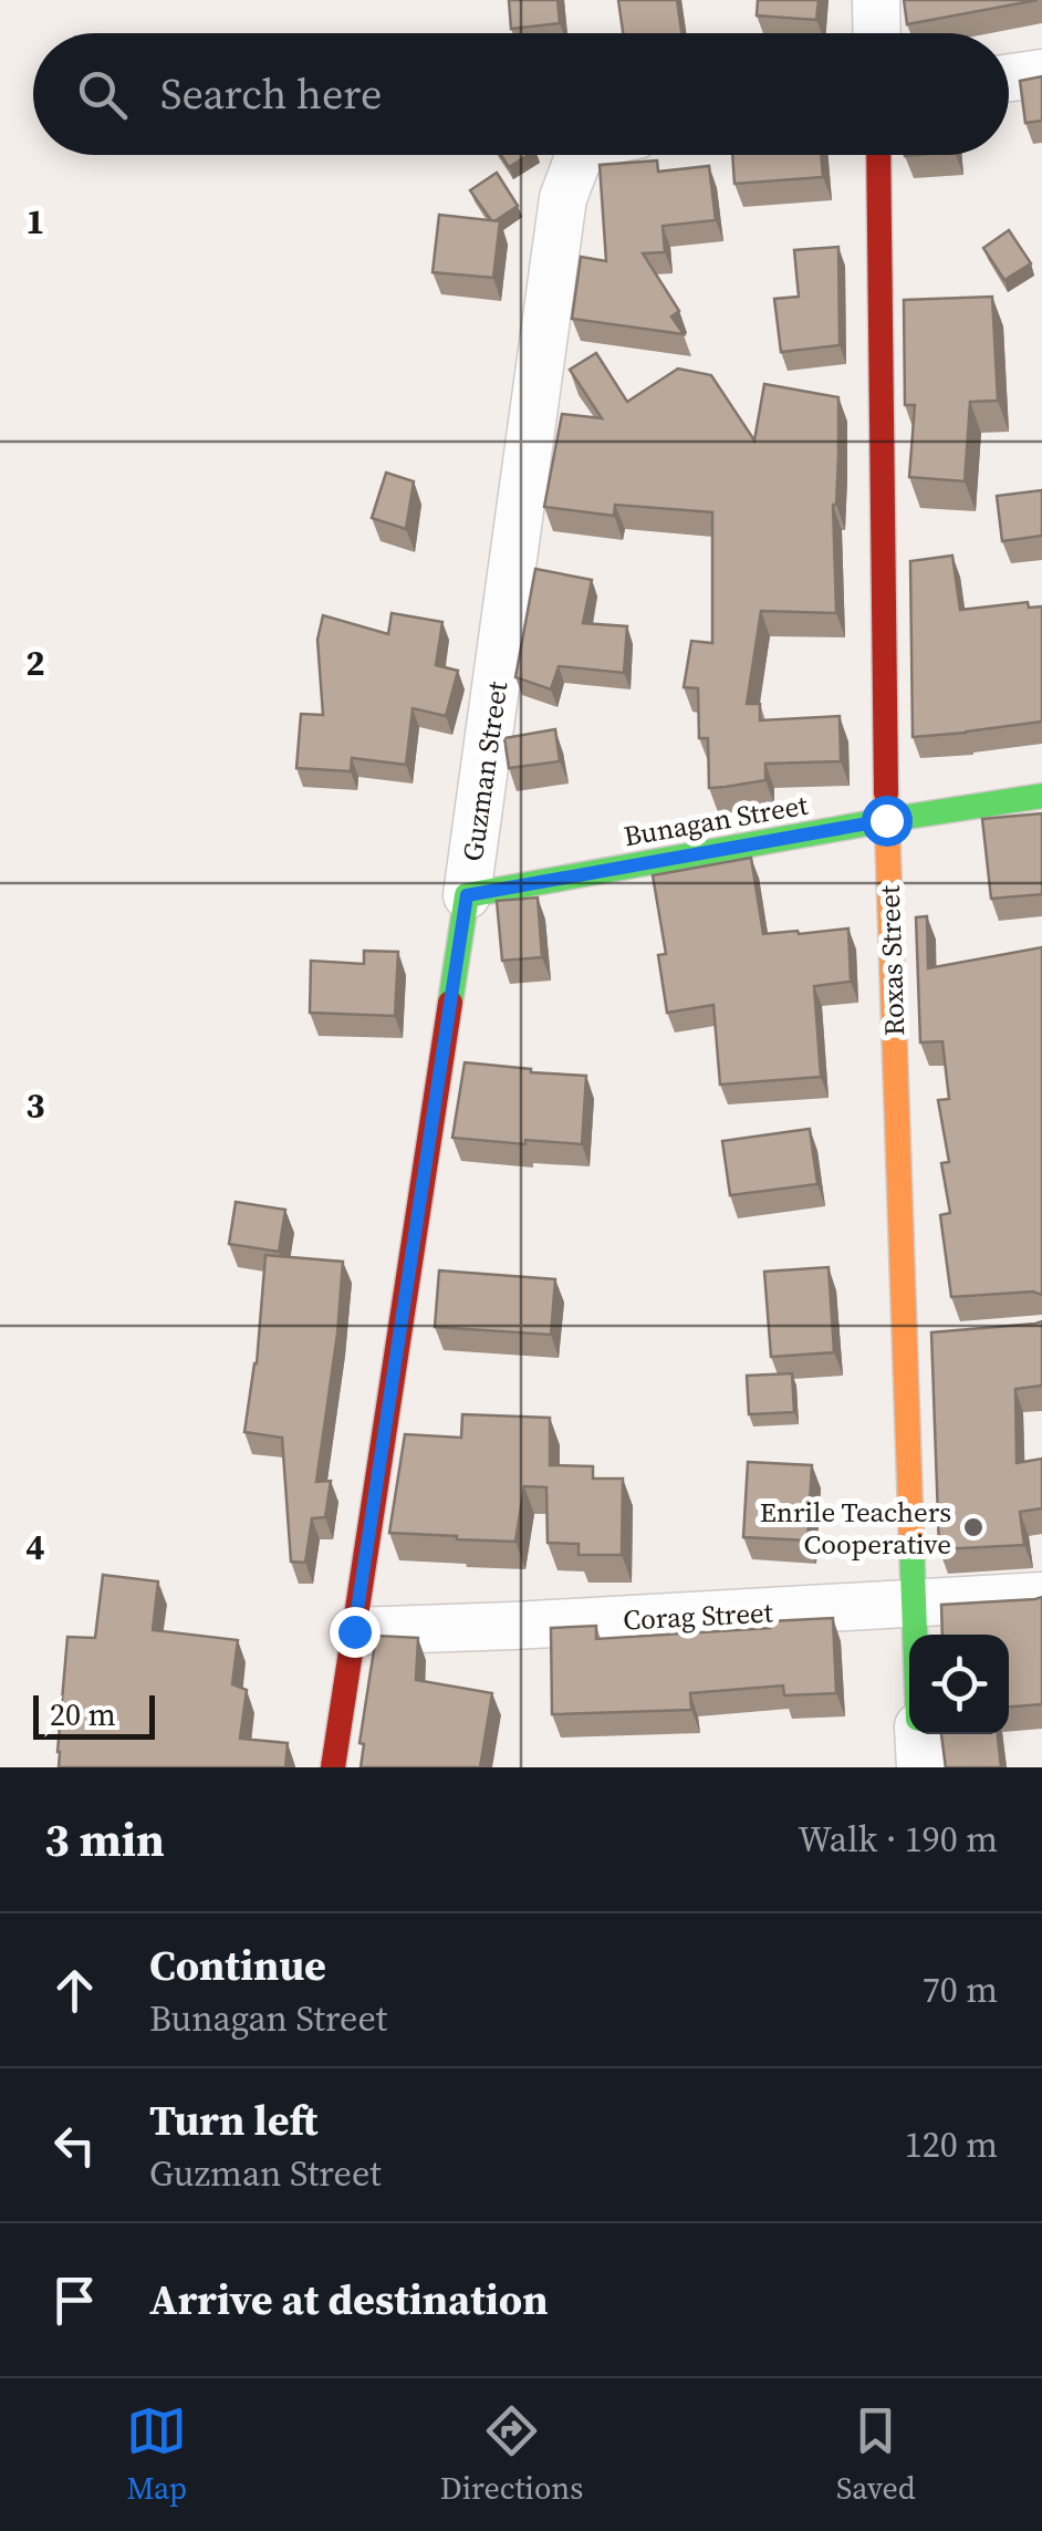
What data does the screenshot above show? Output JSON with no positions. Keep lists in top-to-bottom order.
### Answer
{
  "streets": {
    "street": [
      "Guzman Street",
      "Bunagan Street",
      "Roxas Street",
      "Corag Street"
    ]
  },
  "crossings": [
    ["Guzman Street", "Bunagan Street"],
    ["Guzman Street", "Corag Street"],
    ["Bunagan Street", "Roxas Street"],
    ["Roxas Street", "Corag Street"]
  ],
  "places": ["Enrile Teachers Cooperative"],
  "scale_bar": "20 m",
  "page": {
    "search": "Search here",
    "scale": "20 m",
    "heading": ["3 min", "Walk · 190 m"],
    "list": [
      ["Continue", "Bunagan Street", "70 m"],
      ["Turn left", "Guzman Street", "120 m"],
      "Arrive at destination"
    ],
    "nav": ["Map", "Directions", "Saved"]
  },
  "grid": {
    "rows": [
      "1",
      "2",
      "3",
      "4"
    ]
  }
}
